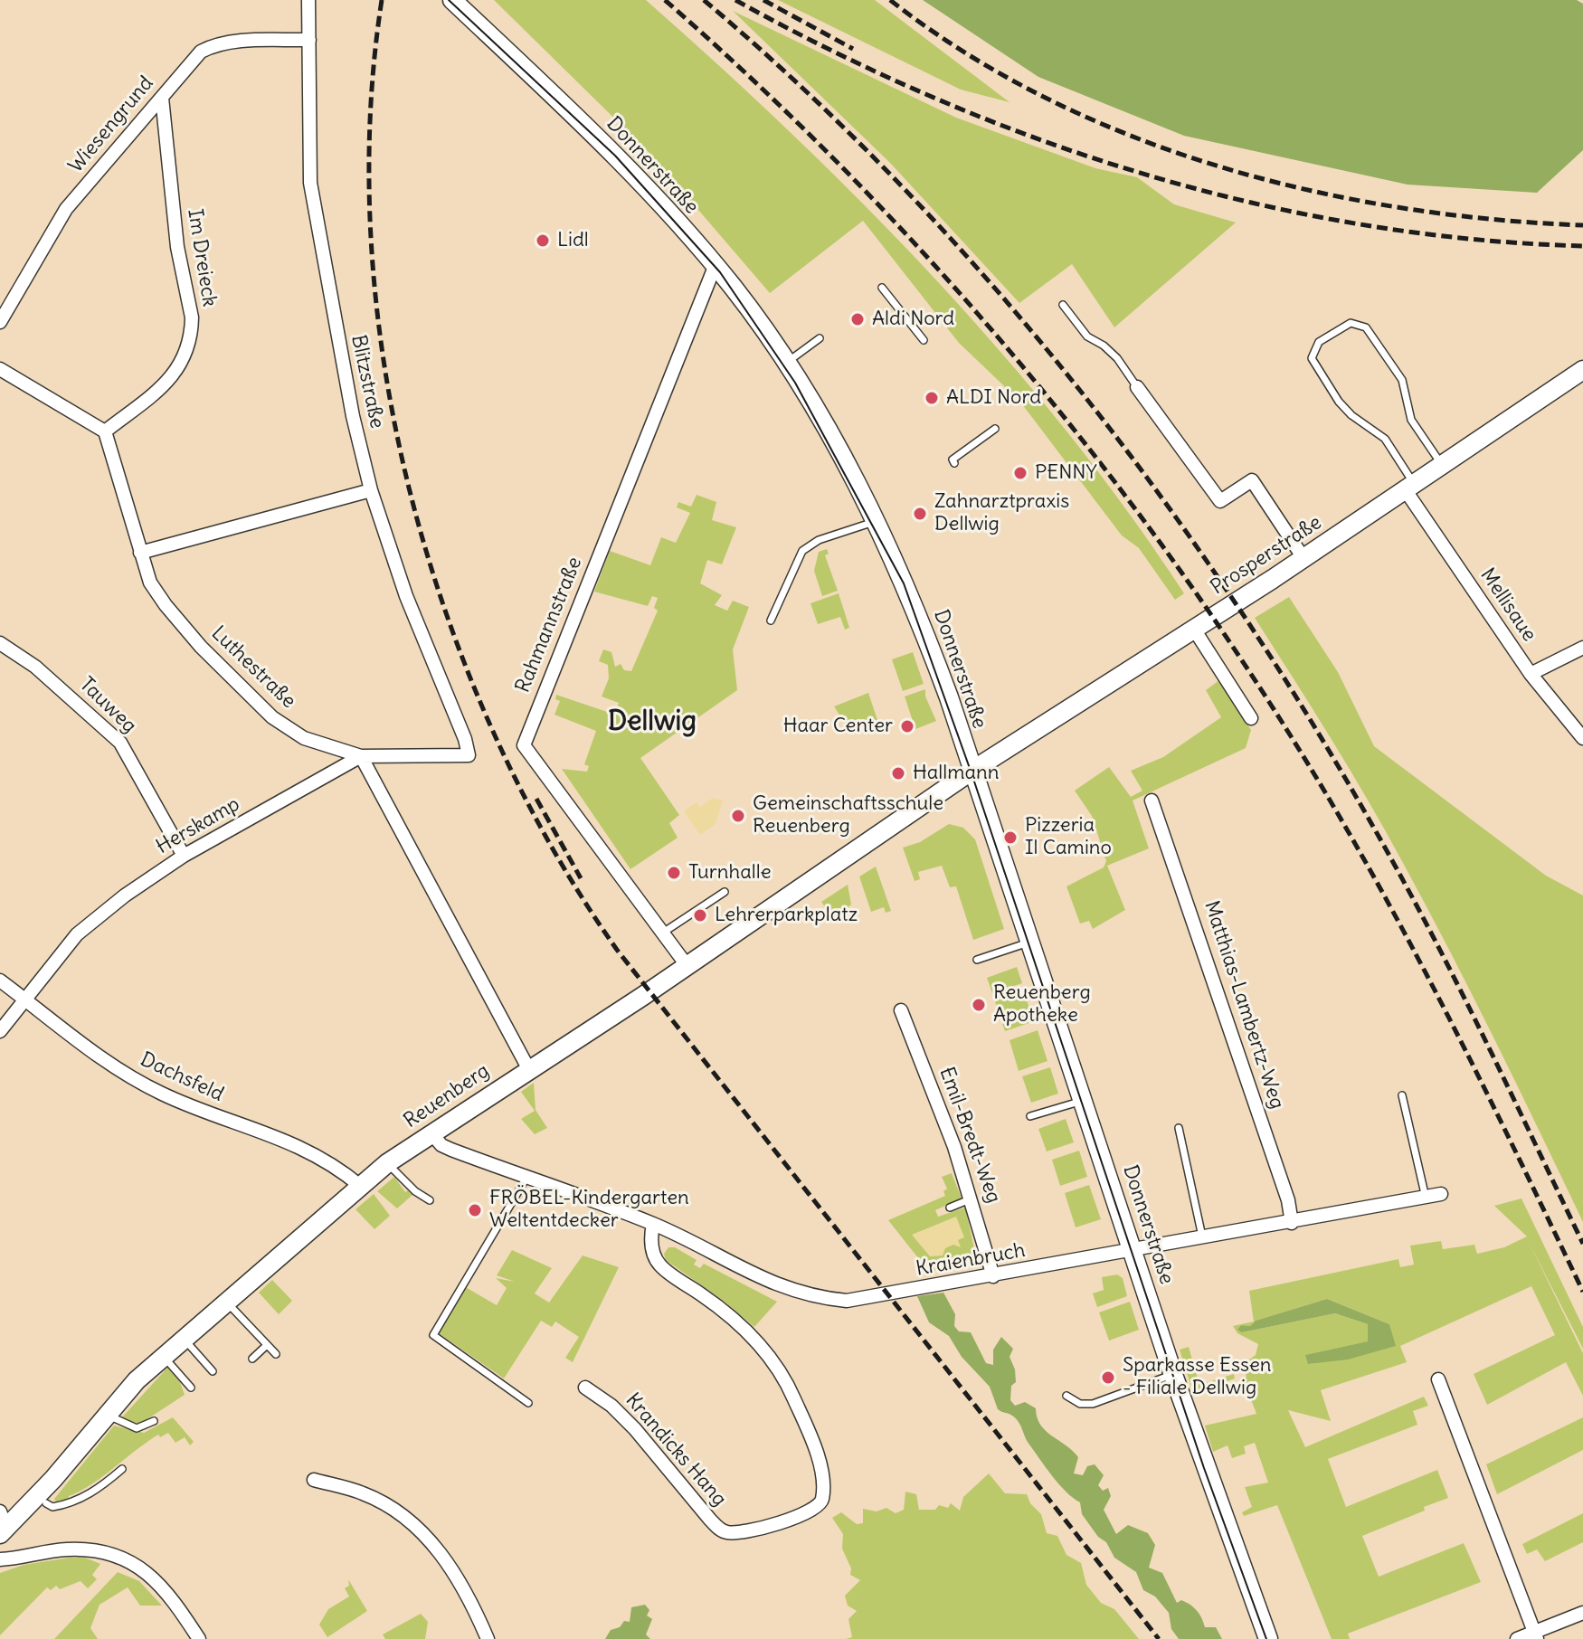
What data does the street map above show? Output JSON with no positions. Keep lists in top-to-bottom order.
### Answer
{
  "streets": {
    "main road": ["Donnerstraße", "Prosperstraße", "Reuenberg"],
    "street": [
      "Wiesengrund",
      "Im Dreieck",
      "Blitzstraße",
      "Mellisaue",
      "Rahmannstraße",
      "Luthestraße",
      "Tauweg",
      "Herskamp",
      "Matthias-Lambertz-Weg",
      "Dachsfeld",
      "Emil-Bredt-Weg",
      "Kraienbruch",
      "Krandicks Hang"
    ]
  },
  "crossings": [
    ["Wiesengrund", "Im Dreieck"],
    ["Wiesengrund", "Blitzstraße"],
    ["Donnerstraße", "Prosperstraße"],
    ["Donnerstraße", "Rahmannstraße"],
    ["Donnerstraße", "Reuenberg"],
    ["Donnerstraße", "Kraienbruch"],
    ["Im Dreieck", "Luthestraße"],
    ["Blitzstraße", "Herskamp"],
    ["Prosperstraße", "Mellisaue"],
    ["Prosperstraße", "Reuenberg"],
    ["Rahmannstraße", "Reuenberg"],
    ["Luthestraße", "Herskamp"],
    ["Tauweg", "Herskamp"],
    ["Herskamp", "Dachsfeld"],
    ["Matthias-Lambertz-Weg", "Kraienbruch"],
    ["Dachsfeld", "Reuenberg"],
    ["Reuenberg", "Kraienbruch"],
    ["Emil-Bredt-Weg", "Kraienbruch"],
    ["Kraienbruch", "Krandicks Hang"]
  ],
  "districts": ["Dellwig"],
  "places": [
    "Lidl",
    "Aldi Nord",
    "ALDI Nord",
    "PENNY",
    "Zahnarztpraxis Dellwig",
    "Haar Center",
    "Hallmann",
    "Gemeinschaftsschule Reuenberg",
    "Pizzeria Il Camino",
    "Turnhalle",
    "Lehrerparkplatz",
    "Reuenberg Apotheke",
    "FRÖBEL-Kindergarten Weltentdecker",
    "Sparkasse Essen - Filiale Dellwig"
  ]
}
